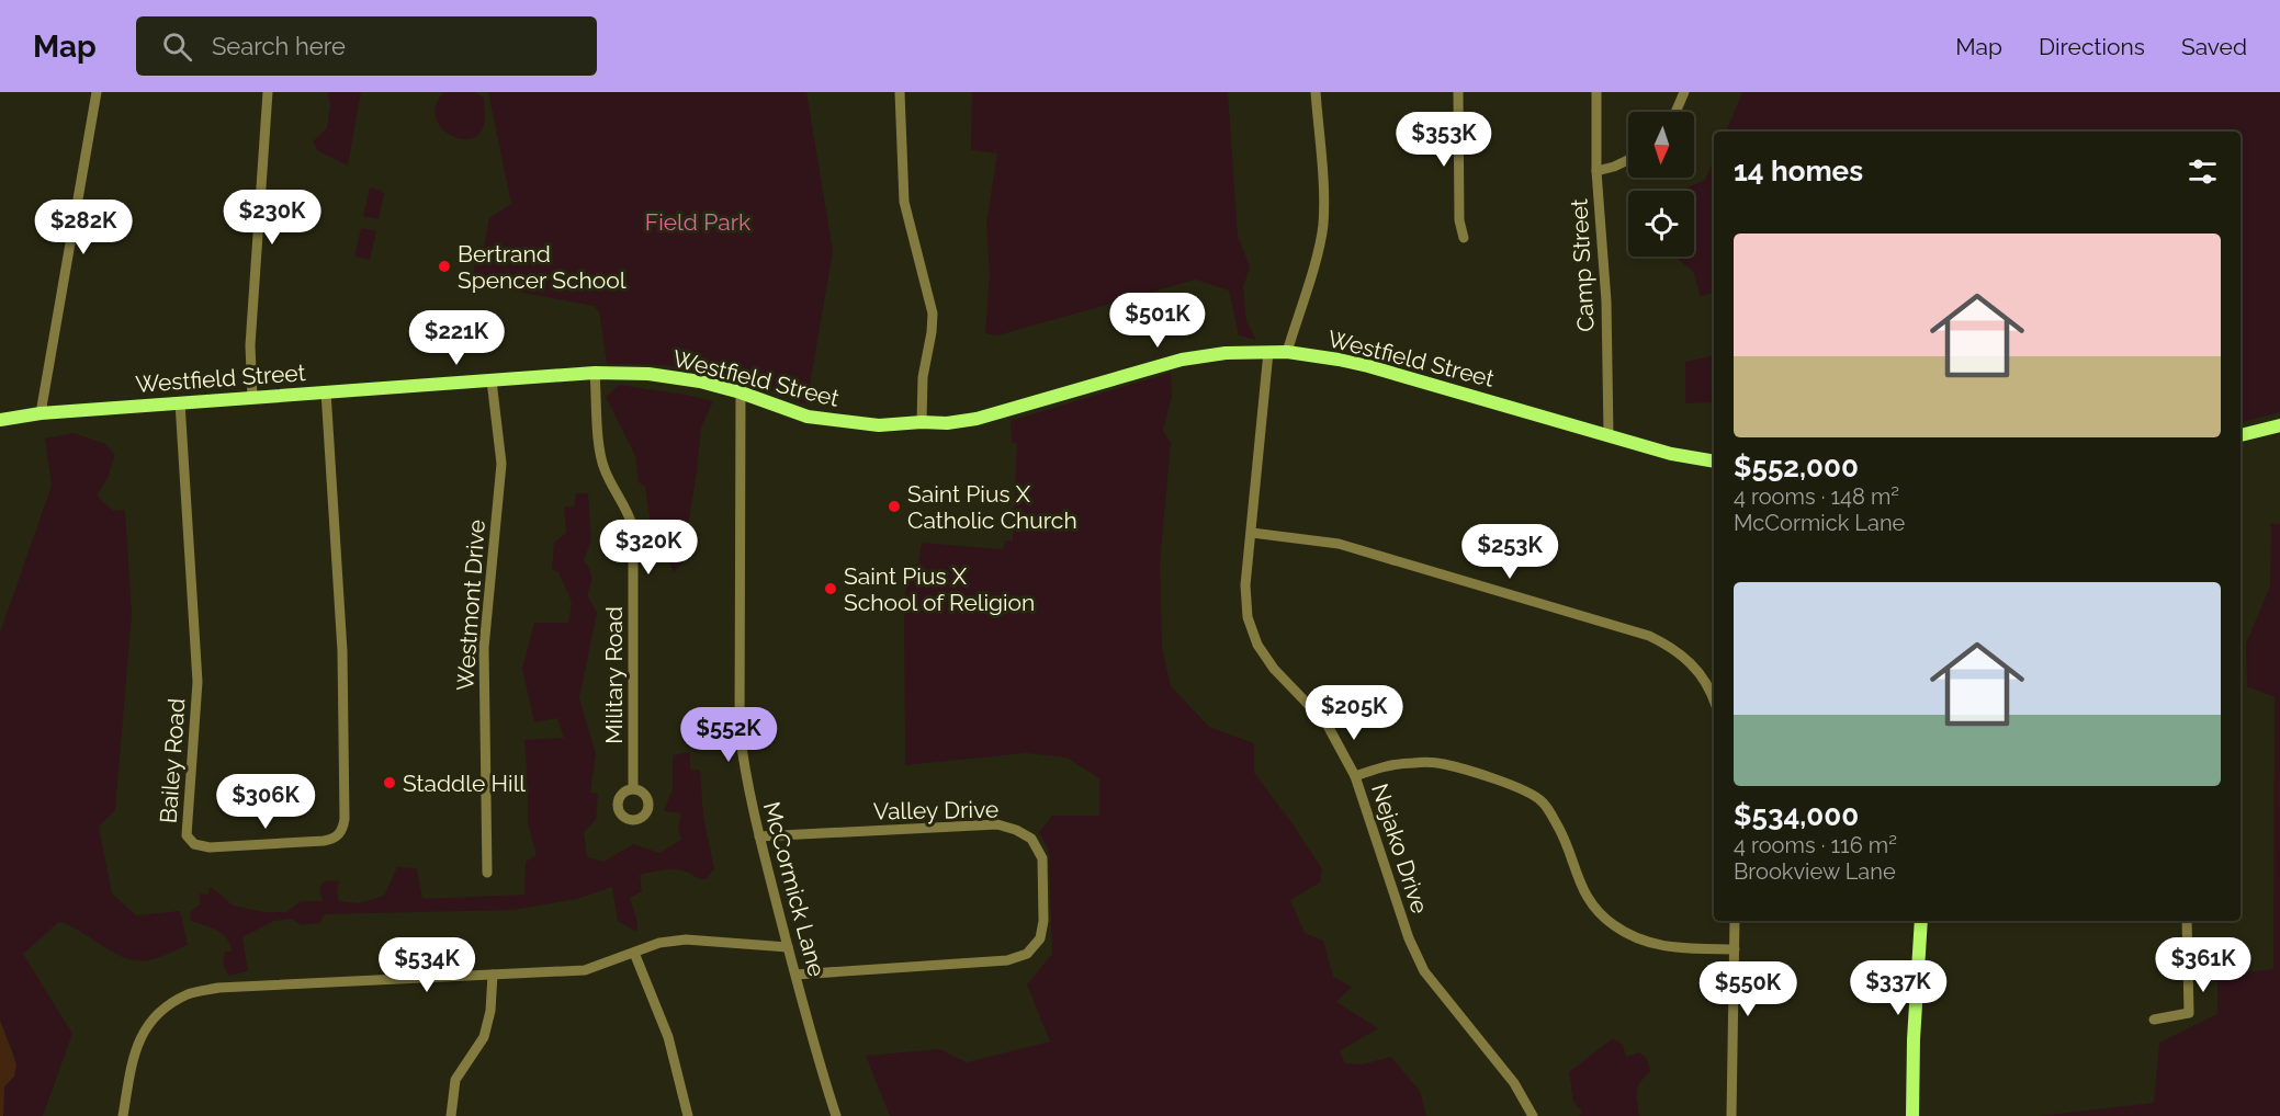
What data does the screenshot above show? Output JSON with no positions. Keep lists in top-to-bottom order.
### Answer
{
  "streets": {
    "main road": ["Westfield Street"],
    "street": [
      "Camp Street",
      "Westmont Drive",
      "Military Road",
      "Bailey Road",
      "Valley Drive",
      "Nejako Drive",
      "McCormick Lane"
    ]
  },
  "crossings": [
    ["Camp Street", "Westfield Street"],
    ["Westfield Street", "Westmont Drive"],
    ["Westfield Street", "Military Road"],
    ["Westfield Street", "Bailey Road"],
    ["Westfield Street", "Nejako Drive"],
    ["Westfield Street", "McCormick Lane"],
    ["Valley Drive", "McCormick Lane"]
  ],
  "parks": ["Field Park"],
  "places": [
    "Bertrand Spencer School",
    "Saint Pius X Catholic Church",
    "Saint Pius X School of Religion",
    "Staddle Hill"
  ],
  "north": "bottom",
  "page": {
    "header": "Map",
    "search": "Search here",
    "nav": ["Map", "Directions", "Saved"],
    "price": [
      "$353K",
      "$230K",
      "$282K",
      "$501K",
      "$221K",
      "$320K",
      "$253K",
      "$205K",
      "$552K",
      "$306K",
      "$534K",
      "$361K",
      "$337K",
      "$550K"
    ],
    "heading": "14 homes",
    "list": [
      {
        "name": "$552,000",
        "note": "4 rooms · 148 m² · McCormick Lane"
      },
      {
        "name": "$534,000",
        "note": "4 rooms · 116 m² · Brookview Lane"
      }
    ]
  }
}
